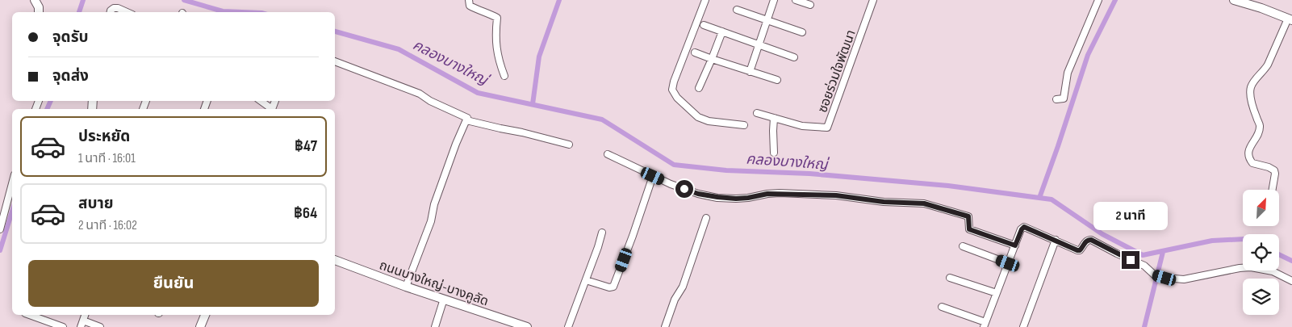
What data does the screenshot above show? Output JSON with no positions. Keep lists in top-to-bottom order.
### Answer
{
  "streets": {
    "street": ["ซอยร่วมใจพัฒนา", "ถนนบางใหญ่-บางคูลัด"]
  },
  "water": ["คลองบางใหญ่"],
  "north": "top right",
  "page": {
    "banner": ["จุดรับ", "จุดส่ง"],
    "list": [
      {
        "name": "ประหยัด",
        "note": "1 นาที · 16:01",
        "value": "฿47"
      },
      {
        "name": "สบาย",
        "note": "2 นาที · 16:02",
        "value": "฿64"
      }
    ],
    "bubble": "2 นาที",
    "buttons": "ยืนยัน"
  }
}
